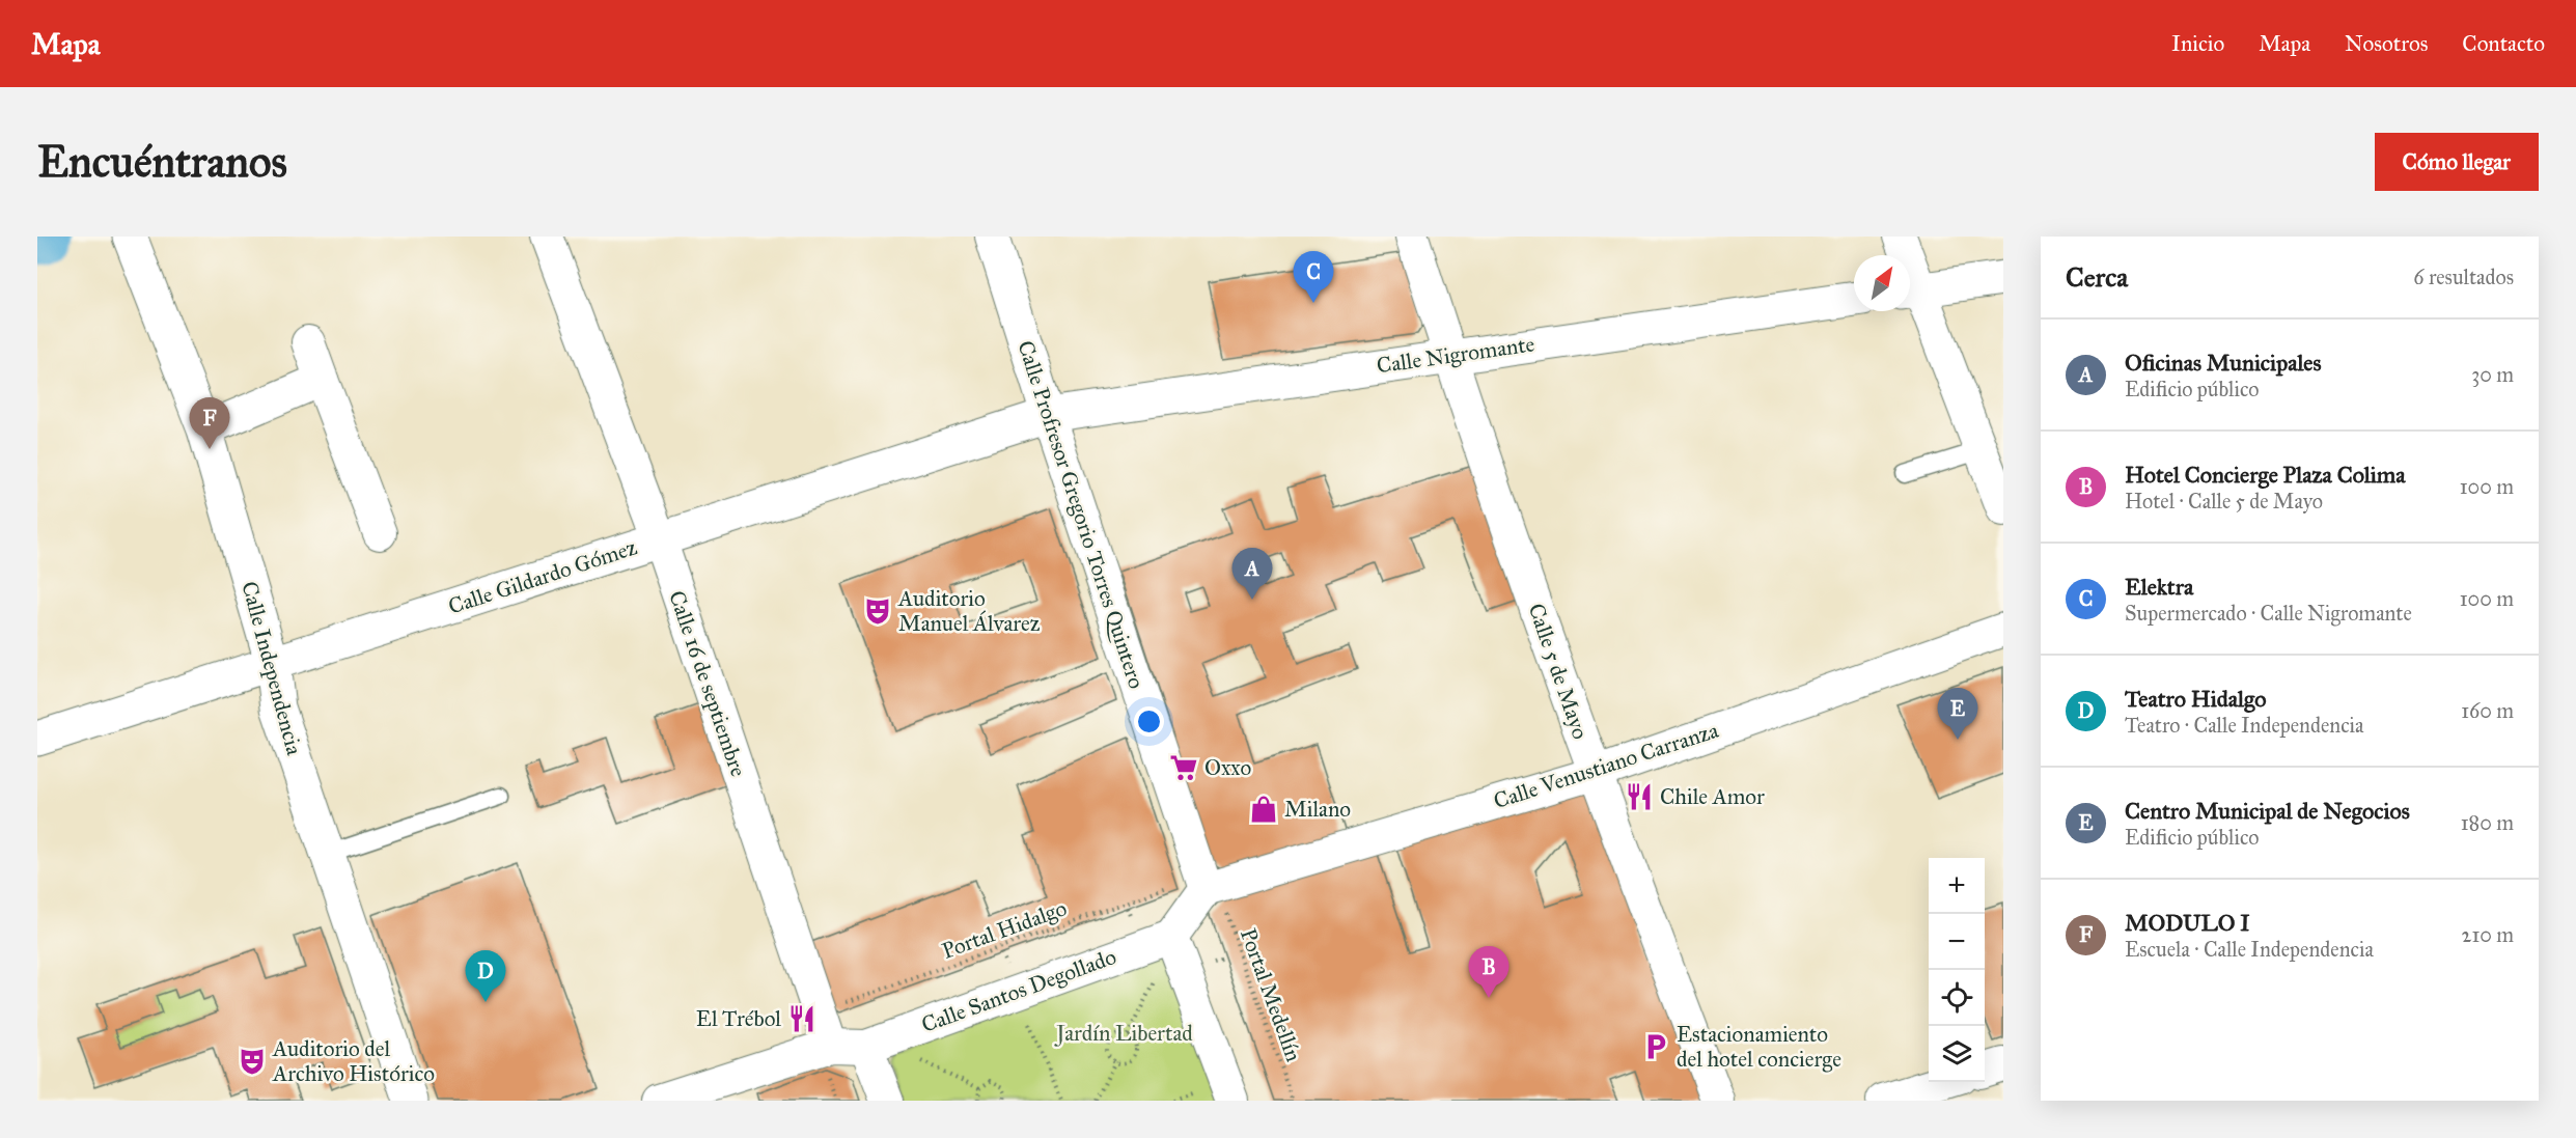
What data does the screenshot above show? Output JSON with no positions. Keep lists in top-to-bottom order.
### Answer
{
  "streets": {
    "street": [
      "Calle Nigromante",
      "Calle Profresor Gregorio Torres Quintero",
      "Calle Gildardo Gómez",
      "Calle Independencia",
      "Calle 5 de Mayo",
      "Calle 16 de septiembre",
      "Calle Venustiano Carranza",
      "Calle Santos Degollado"
    ],
    "path": ["Portal Hidalgo", "Portal Medellín"]
  },
  "crossings": [
    ["Calle Nigromante", "Calle Profresor Gregorio Torres Quintero"],
    ["Calle Nigromante", "Calle Gildardo Gómez"],
    ["Calle Nigromante", "Calle 5 de Mayo"],
    ["Calle Profresor Gregorio Torres Quintero", "Calle Gildardo Gómez"],
    ["Calle Profresor Gregorio Torres Quintero", "Calle Venustiano Carranza"],
    ["Calle Profresor Gregorio Torres Quintero", "Portal Hidalgo"],
    ["Calle Profresor Gregorio Torres Quintero", "Portal Medellín"],
    ["Calle Gildardo Gómez", "Calle Independencia"],
    ["Calle Gildardo Gómez", "Calle 16 de septiembre"],
    ["Calle 5 de Mayo", "Calle Venustiano Carranza"],
    ["Calle Venustiano Carranza", "Portal Hidalgo"],
    ["Calle Venustiano Carranza", "Portal Medellín"],
    ["Portal Hidalgo", "Portal Medellín"]
  ],
  "parks": ["Jardín Libertad"],
  "places": {
    "theatre": ["Auditorio Manuel Álvarez", "Auditorio del Archivo Histórico"],
    "supermarket": ["Oxxo"],
    "restaurant": ["Chile Amor", "El Trébol"],
    "shop": ["Milano"],
    "parking": ["Estacionamiento del hotel concierge"]
  },
  "north": "top right",
  "page": {
    "header": "Mapa",
    "nav": [
      "Inicio",
      "Mapa",
      "Nosotros",
      "Contacto"
    ],
    "buttons": "Cómo llegar",
    "title": "Encuéntranos",
    "heading": ["Cerca", "6 resultados"],
    "pins": [
      "C",
      "F",
      "A",
      "E",
      "B",
      "D"
    ],
    "list": [
      {
        "mark": "A",
        "name": "Oficinas Municipales",
        "note": "Edificio público",
        "value": "30 m"
      },
      {
        "mark": "B",
        "name": "Hotel Concierge Plaza Colima",
        "note": "Hotel · Calle 5 de Mayo",
        "value": "100 m"
      },
      {
        "mark": "C",
        "name": "Elektra",
        "note": "Supermercado · Calle Nigromante",
        "value": "100 m"
      },
      {
        "mark": "D",
        "name": "Teatro Hidalgo",
        "note": "Teatro · Calle Independencia",
        "value": "160 m"
      },
      {
        "mark": "E",
        "name": "Centro Municipal de Negocios",
        "note": "Edificio público",
        "value": "180 m"
      },
      {
        "mark": "F",
        "name": "MODULO I",
        "note": "Escuela · Calle Independencia",
        "value": "210 m"
      }
    ],
    "map_buttons": ["+", "−"]
  }
}
